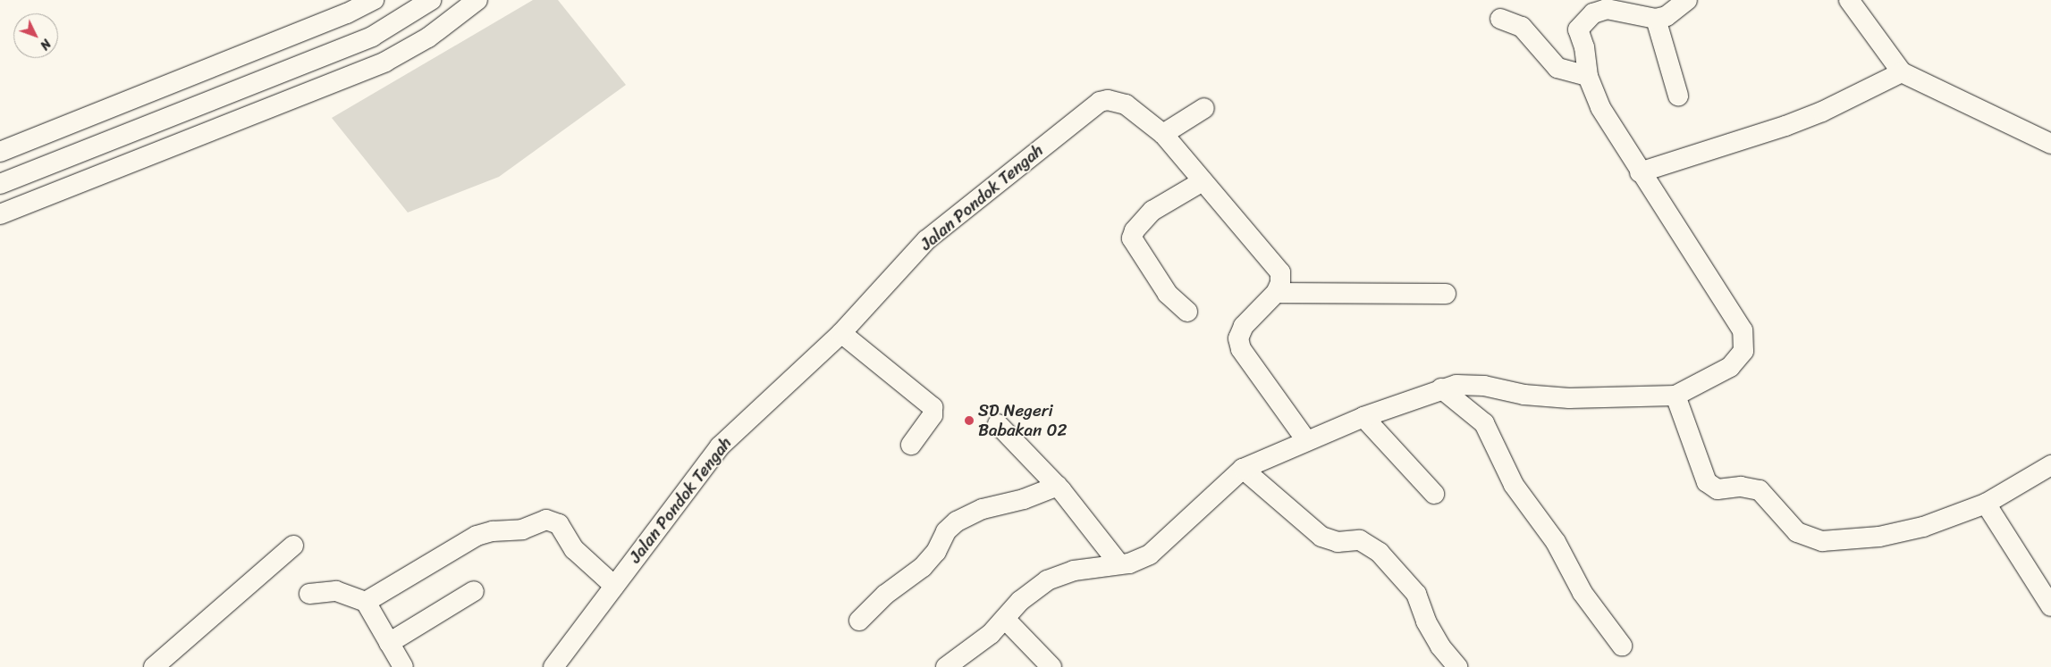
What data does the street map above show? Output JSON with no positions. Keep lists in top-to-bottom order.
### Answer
{
  "streets": {
    "street": ["Jalan Pondok Tengah"]
  },
  "places": ["SD Negeri Babakan 02"],
  "north": "bottom right"
}
